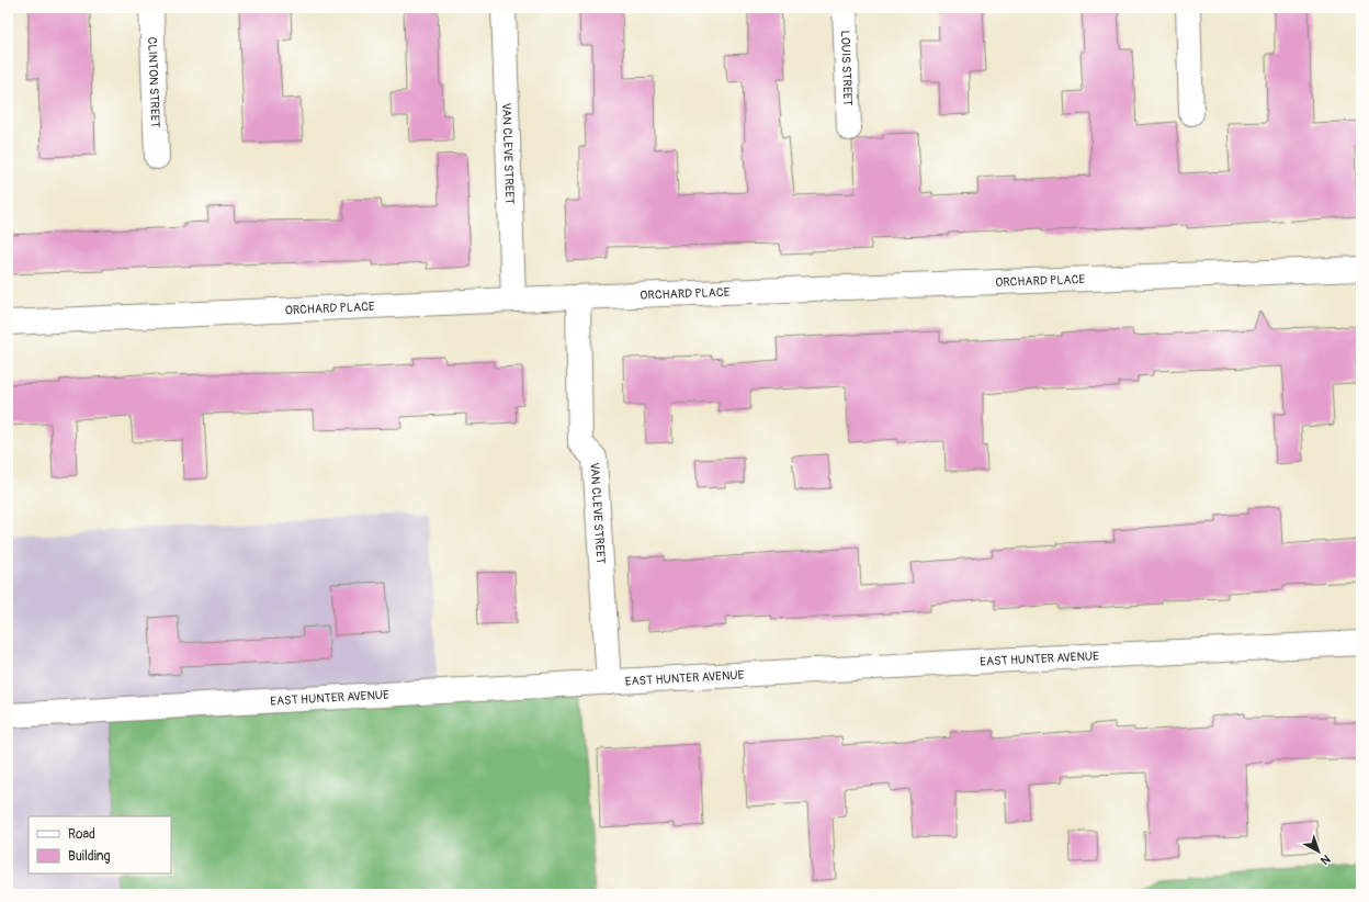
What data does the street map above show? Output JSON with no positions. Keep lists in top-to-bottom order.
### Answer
{
  "streets": {
    "street": [
      "LOUIS STREET",
      "CLINTON STREET",
      "VAN CLEVE STREET",
      "ORCHARD PLACE",
      "EAST HUNTER AVENUE"
    ]
  },
  "crossings": [
    ["VAN CLEVE STREET", "ORCHARD PLACE"],
    ["VAN CLEVE STREET", "EAST HUNTER AVENUE"]
  ],
  "legend": ["Road", "Building"],
  "north": "bottom right"
}
